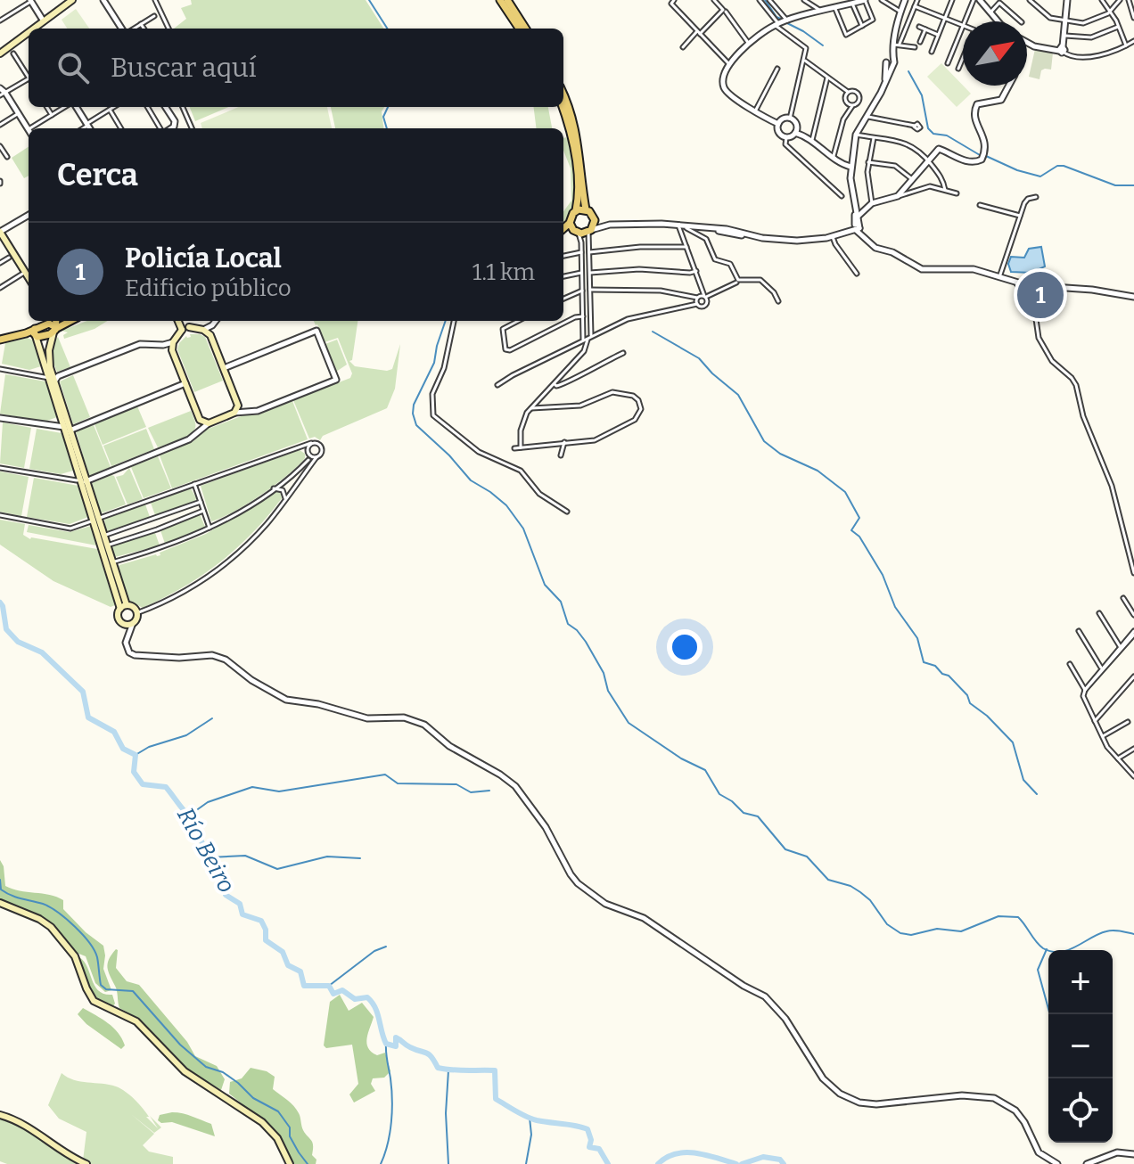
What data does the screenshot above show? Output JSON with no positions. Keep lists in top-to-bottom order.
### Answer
{
  "water": ["Río Beiro"],
  "north": "top right",
  "page": {
    "search": "Buscar aquí",
    "heading": "Cerca",
    "list": [
      {
        "mark": "1",
        "name": "Policía Local",
        "note": "Edificio público",
        "value": "1.1 km"
      }
    ],
    "pins": "1",
    "map_buttons": ["+", "−"]
  }
}
